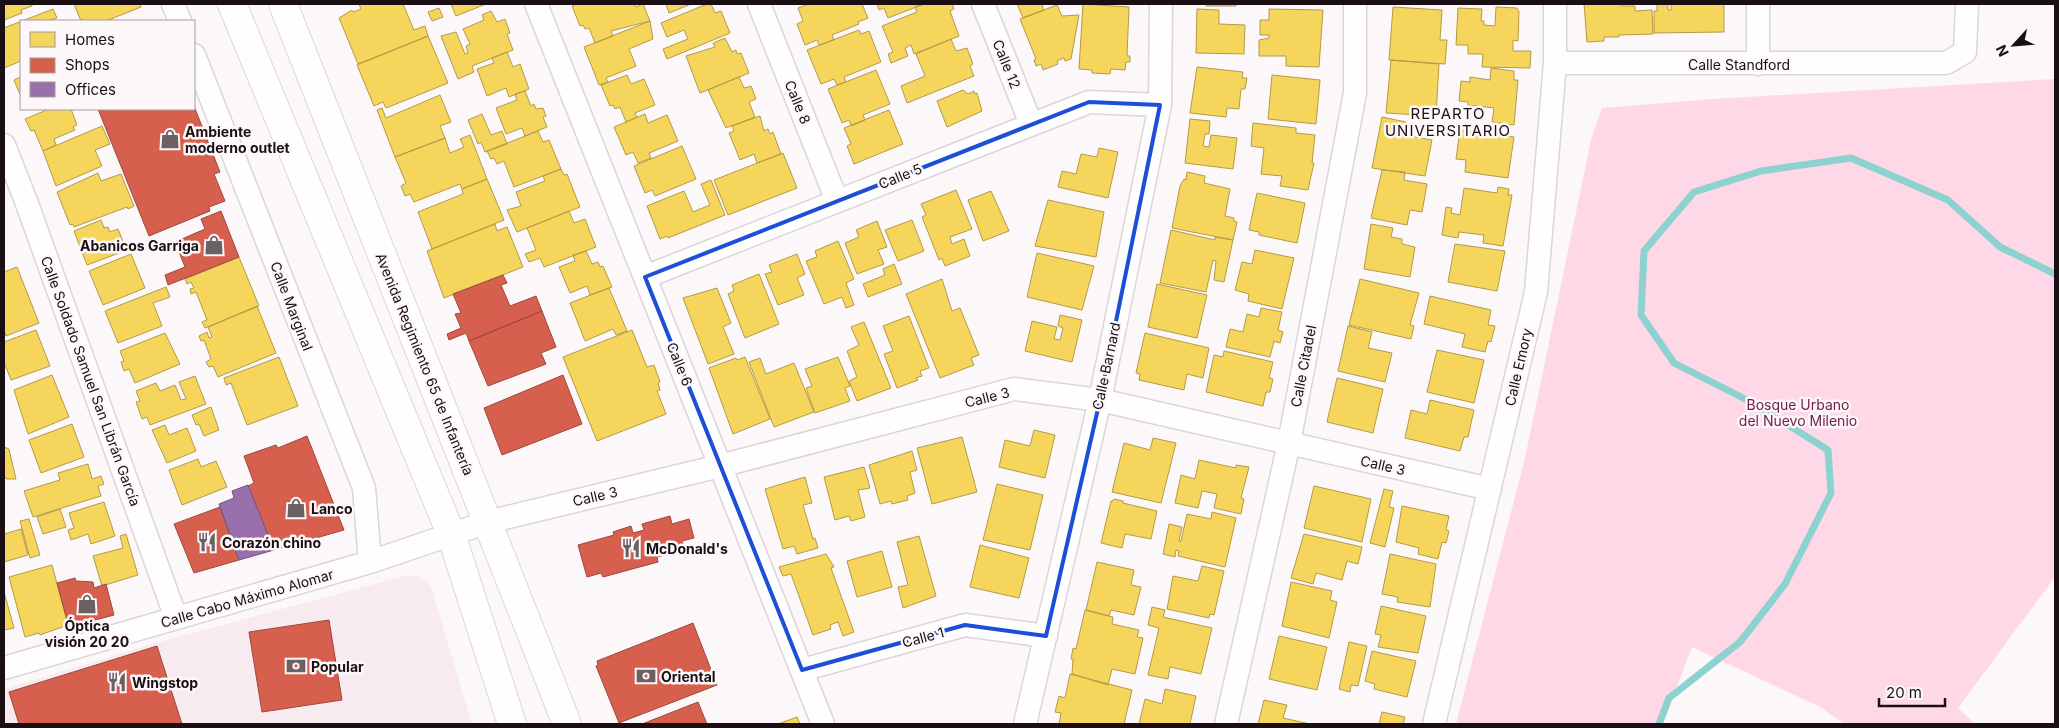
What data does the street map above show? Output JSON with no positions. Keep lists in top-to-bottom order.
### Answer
{
  "streets": {
    "highway": ["Avenida Regimiento 65 de Infantería"],
    "street": [
      "Calle 12",
      "Calle Standford",
      "Calle 8",
      "Calle 5",
      "Calle Marginal",
      "Calle 6",
      "Calle Barnard",
      "Calle Citadel",
      "Calle Emory",
      "Calle Soldado Samuel San Librán García",
      "Calle 3",
      "Calle Cabo Máximo Alomar",
      "Calle 1"
    ]
  },
  "crossings": [
    ["Calle 12", "Calle 5"],
    ["Calle Standford", "Calle Emory"],
    ["Calle 8", "Calle 5"],
    ["Calle 5", "Calle 6"],
    ["Calle 5", "Calle Barnard"],
    ["Calle Marginal", "Calle Cabo Máximo Alomar"],
    ["Avenida Regimiento 65 de Infantería", "Calle 3"],
    ["Avenida Regimiento 65 de Infantería", "Calle Cabo Máximo Alomar"],
    ["Calle 6", "Calle 3"],
    ["Calle 6", "Calle 1"],
    ["Calle Barnard", "Calle 3"],
    ["Calle Barnard", "Calle 1"],
    ["Calle Citadel", "Calle 3"],
    ["Calle Emory", "Calle 3"],
    ["Calle Soldado Samuel San Librán García", "Calle Cabo Máximo Alomar"],
    ["Calle 3", "Calle Cabo Máximo Alomar"]
  ],
  "districts": ["REPARTO UNIVERSITARIO"],
  "parks": ["Bosque Urbano del Nuevo Milenio"],
  "places": {
    "shop": [
      "Ambiente moderno outlet",
      "Abanicos Garriga",
      "Lanco",
      "Óptica visión 20 20"
    ],
    "restaurant": ["Corazón chino", "McDonald's", "Wingstop"],
    "bank": ["Popular", "Oriental"]
  },
  "legend": ["Homes", "Shops", "Offices"],
  "scale_bar": "20 m",
  "north": "bottom left"
}
